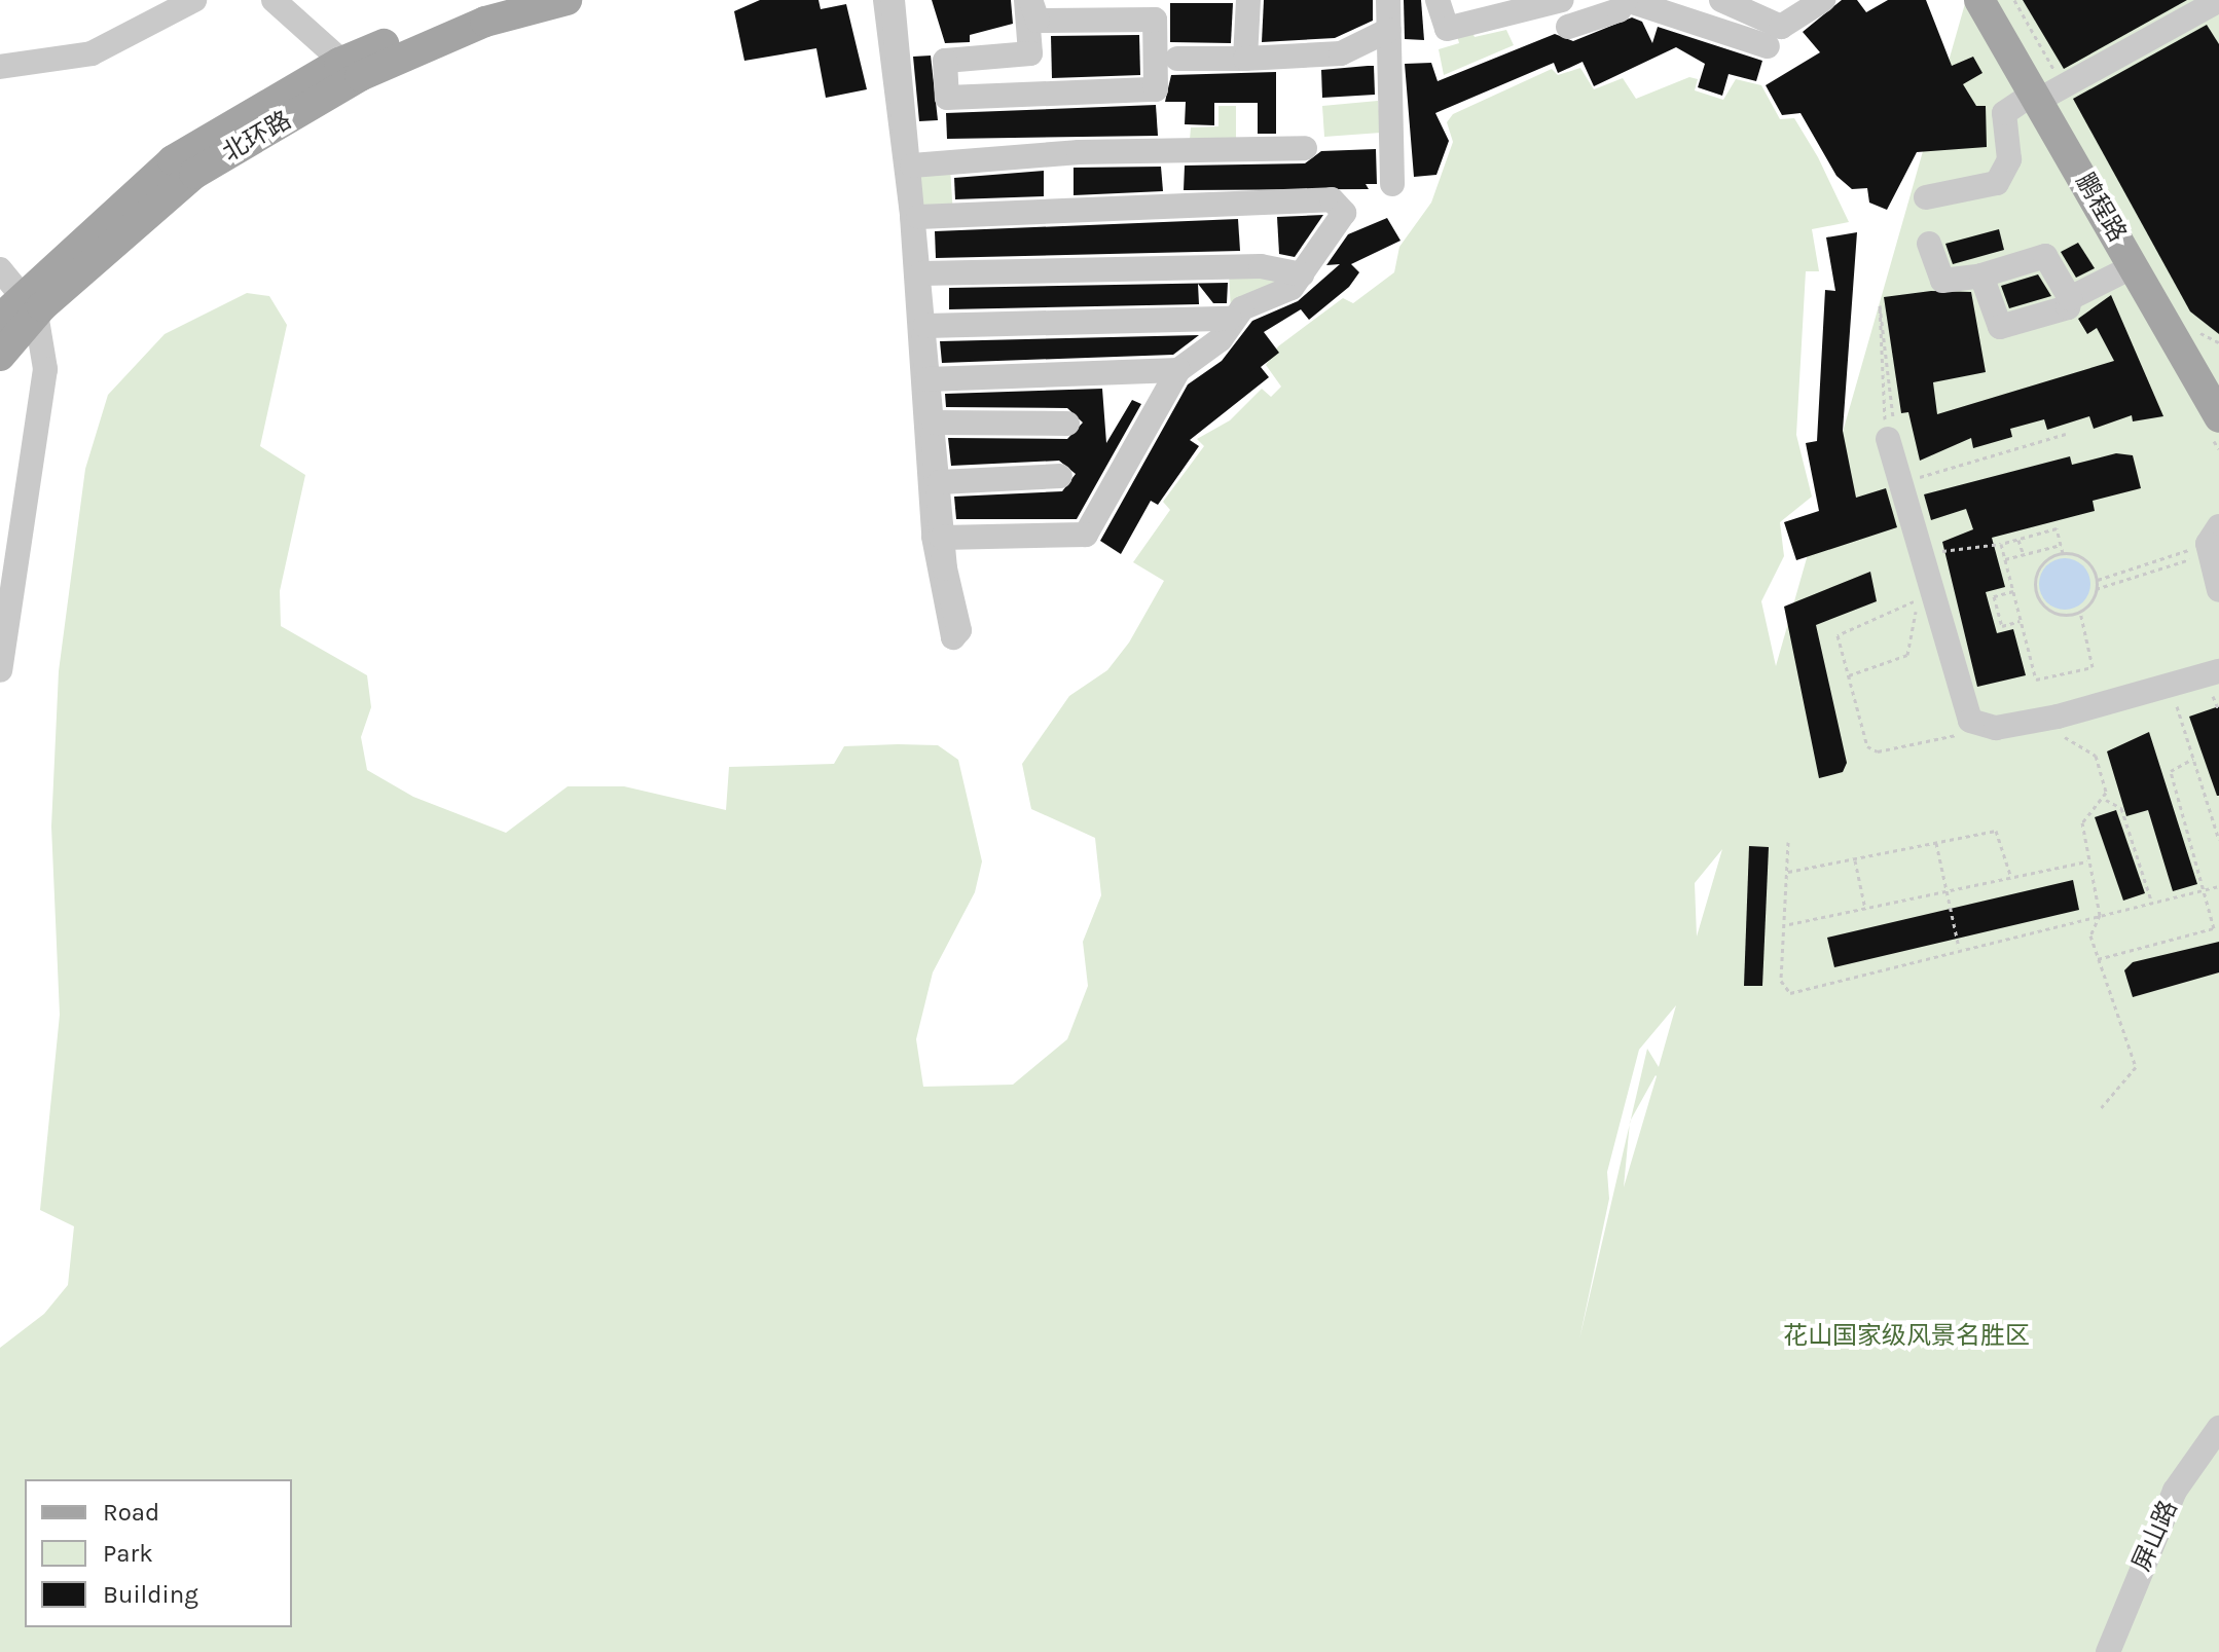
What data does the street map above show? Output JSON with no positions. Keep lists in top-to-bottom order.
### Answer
{
  "streets": {
    "main road": ["北环路", "鹏程路"],
    "street": ["屏山路"]
  },
  "parks": ["花山国家级风景名胜区"],
  "legend": ["Road", "Park", "Building"]
}
